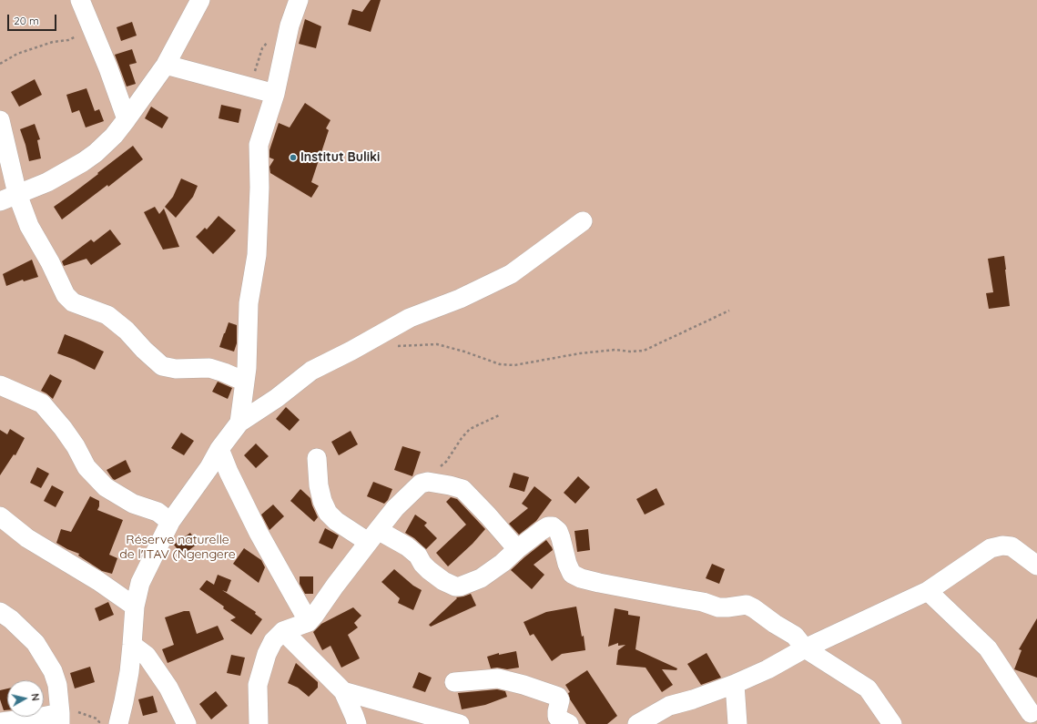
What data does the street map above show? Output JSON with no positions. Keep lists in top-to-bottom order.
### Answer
{
  "parks": ["Réserve naturelle de l'ITAV (Ngengere"],
  "places": ["Institut Buliki"],
  "scale_bar": "20 m",
  "north": "right"
}
